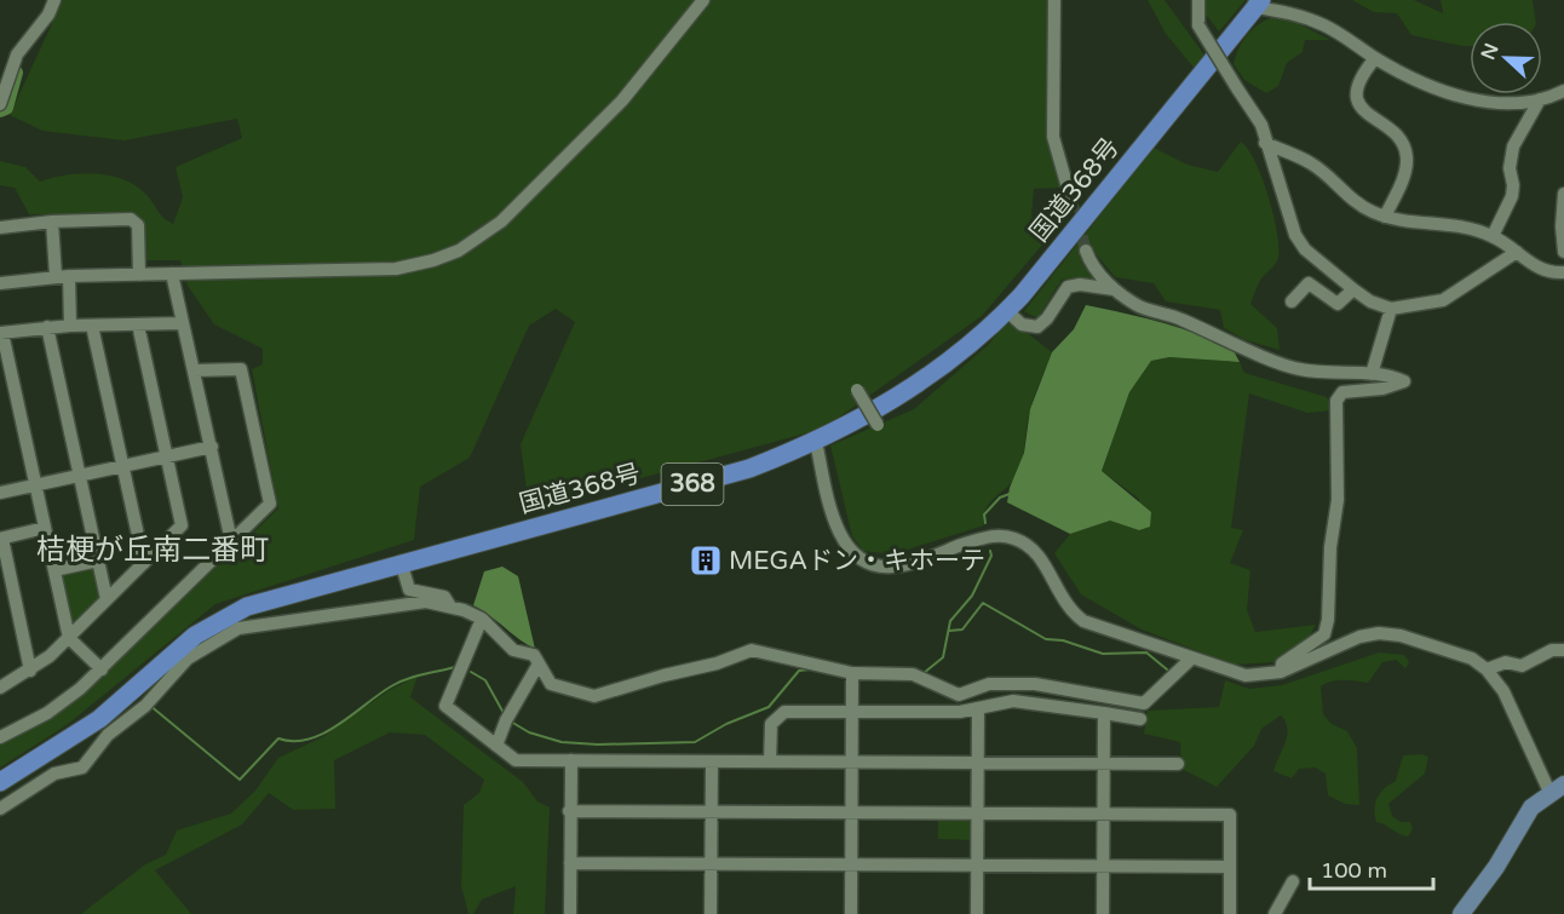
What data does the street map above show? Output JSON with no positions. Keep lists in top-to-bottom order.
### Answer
{
  "streets": {
    "highway": ["国道368号", "368"]
  },
  "districts": ["桔梗が丘南二番町"],
  "places": {
    "building": ["MEGAドン・キホーテ"]
  },
  "scale_bar": "100 m",
  "north": "left"
}
